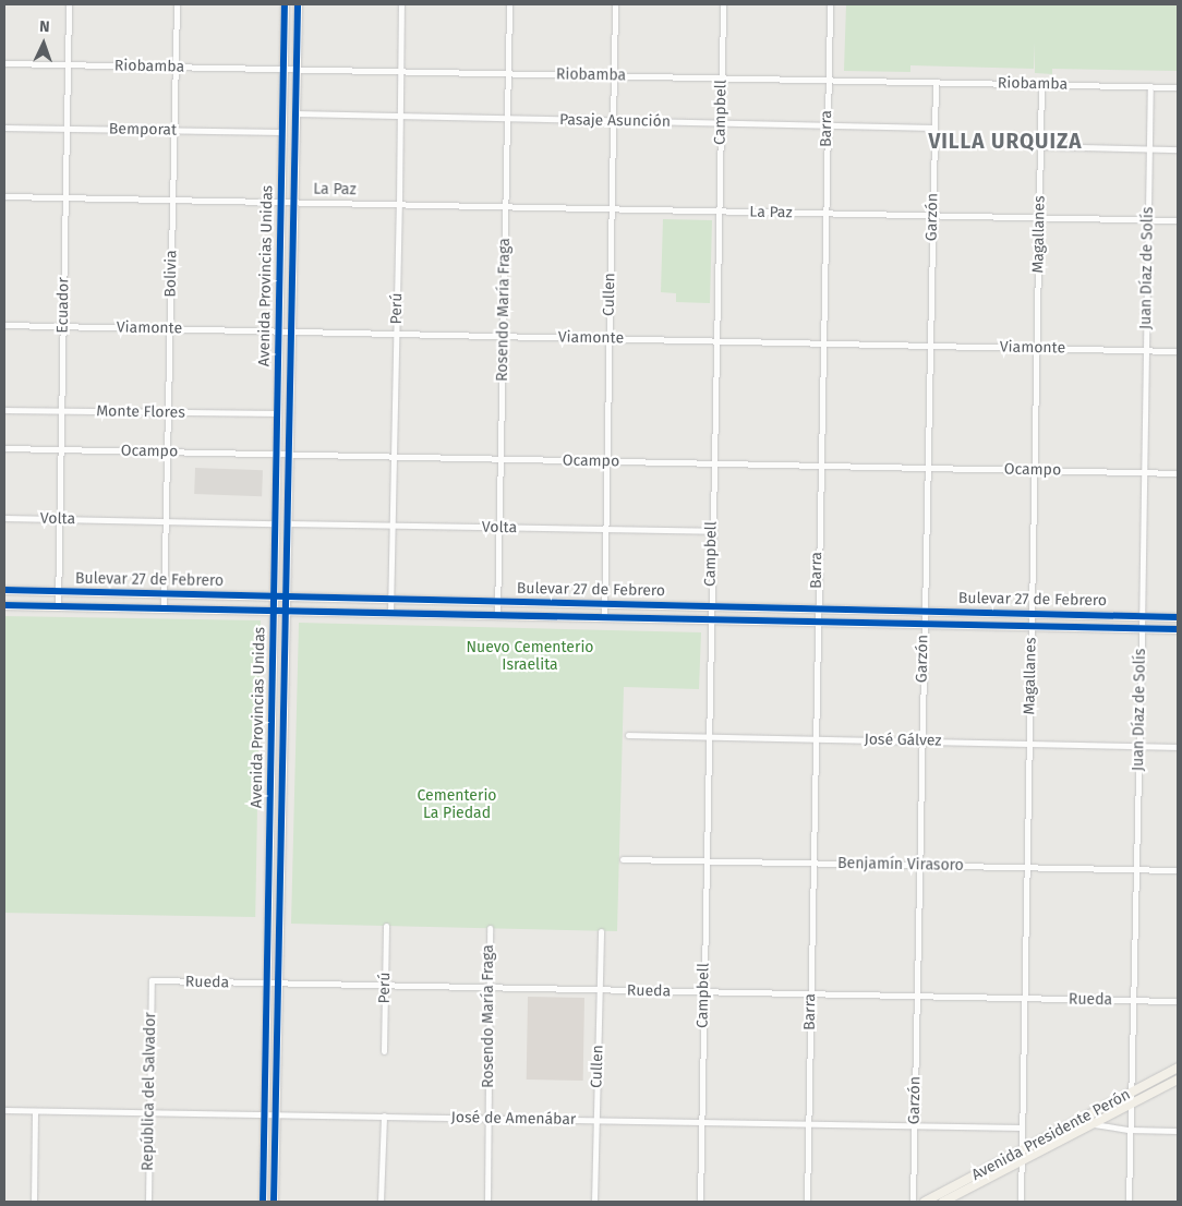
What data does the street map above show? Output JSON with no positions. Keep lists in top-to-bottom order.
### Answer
{
  "streets": {
    "main road": ["Avenida Provincias Unidas", "Bulevar 27 de Febrero", "Avenida Presidente Perón"],
    "street": [
      "Riobamba",
      "Campbell",
      "Pasaje Asunción",
      "Barra",
      "Bemporat",
      "La Paz",
      "Garzón",
      "Magallanes",
      "Juan Díaz de Solís",
      "Bolivia",
      "Cullen",
      "Ecuador",
      "Perú",
      "Rosendo María Fraga",
      "Viamonte",
      "Monte Flores",
      "Ocampo",
      "Volta",
      "José Gálvez",
      "Benjamín Virasoro",
      "Rueda",
      "República del Salvador",
      "José de Amenábar"
    ]
  },
  "crossings": [
    ["Riobamba", "Campbell"],
    ["Riobamba", "Barra"],
    ["Riobamba", "Garzón"],
    ["Riobamba", "Magallanes"],
    ["Riobamba", "Juan Díaz de Solís"],
    ["Riobamba", "Bolivia"],
    ["Riobamba", "Avenida Provincias Unidas"],
    ["Riobamba", "Cullen"],
    ["Riobamba", "Ecuador"],
    ["Riobamba", "Perú"],
    ["Riobamba", "Rosendo María Fraga"],
    ["Campbell", "Pasaje Asunción"],
    ["Campbell", "La Paz"],
    ["Campbell", "Viamonte"],
    ["Campbell", "Ocampo"],
    ["Campbell", "Volta"],
    ["Campbell", "Bulevar 27 de Febrero"],
    ["Campbell", "José Gálvez"],
    ["Campbell", "Benjamín Virasoro"],
    ["Campbell", "Rueda"],
    ["Campbell", "José de Amenábar"],
    ["Pasaje Asunción", "Barra"],
    ["Pasaje Asunción", "Garzón"],
    ["Pasaje Asunción", "Avenida Provincias Unidas"],
    ["Pasaje Asunción", "Cullen"],
    ["Pasaje Asunción", "Perú"],
    ["Pasaje Asunción", "Rosendo María Fraga"],
    ["Barra", "La Paz"],
    ["Barra", "Viamonte"],
    ["Barra", "Ocampo"],
    ["Barra", "Bulevar 27 de Febrero"],
    ["Barra", "José Gálvez"],
    ["Barra", "Benjamín Virasoro"],
    ["Barra", "Rueda"],
    ["Barra", "José de Amenábar"],
    ["Bemporat", "Bolivia"],
    ["Bemporat", "Avenida Provincias Unidas"],
    ["Bemporat", "Ecuador"],
    ["La Paz", "Garzón"],
    ["La Paz", "Magallanes"],
    ["La Paz", "Juan Díaz de Solís"],
    ["La Paz", "Bolivia"],
    ["La Paz", "Avenida Provincias Unidas"],
    ["La Paz", "Cullen"],
    ["La Paz", "Ecuador"],
    ["La Paz", "Perú"],
    ["La Paz", "Rosendo María Fraga"],
    ["Garzón", "Viamonte"],
    ["Garzón", "Ocampo"],
    ["Garzón", "Bulevar 27 de Febrero"],
    ["Garzón", "José Gálvez"],
    ["Garzón", "Benjamín Virasoro"],
    ["Garzón", "Rueda"],
    ["Garzón", "José de Amenábar"],
    ["Magallanes", "Viamonte"],
    ["Magallanes", "Ocampo"],
    ["Magallanes", "Bulevar 27 de Febrero"],
    ["Magallanes", "José Gálvez"],
    ["Magallanes", "Benjamín Virasoro"],
    ["Magallanes", "Rueda"],
    ["Magallanes", "José de Amenábar"],
    ["Magallanes", "Avenida Presidente Perón"],
    ["Juan Díaz de Solís", "Viamonte"],
    ["Juan Díaz de Solís", "Ocampo"],
    ["Juan Díaz de Solís", "Bulevar 27 de Febrero"],
    ["Juan Díaz de Solís", "José Gálvez"],
    ["Juan Díaz de Solís", "Benjamín Virasoro"],
    ["Juan Díaz de Solís", "Rueda"],
    ["Juan Díaz de Solís", "Avenida Presidente Perón"],
    ["Bolivia", "Viamonte"],
    ["Bolivia", "Monte Flores"],
    ["Bolivia", "Ocampo"],
    ["Bolivia", "Volta"],
    ["Bolivia", "Bulevar 27 de Febrero"],
    ["Avenida Provincias Unidas", "Viamonte"],
    ["Avenida Provincias Unidas", "Monte Flores"],
    ["Avenida Provincias Unidas", "Ocampo"],
    ["Avenida Provincias Unidas", "Volta"],
    ["Avenida Provincias Unidas", "Bulevar 27 de Febrero"],
    ["Avenida Provincias Unidas", "Rueda"],
    ["Avenida Provincias Unidas", "José de Amenábar"],
    ["Cullen", "Viamonte"],
    ["Cullen", "Ocampo"],
    ["Cullen", "Volta"],
    ["Cullen", "Bulevar 27 de Febrero"],
    ["Cullen", "Rueda"],
    ["Cullen", "José de Amenábar"],
    ["Ecuador", "Viamonte"],
    ["Ecuador", "Monte Flores"],
    ["Ecuador", "Ocampo"],
    ["Ecuador", "Volta"],
    ["Ecuador", "Bulevar 27 de Febrero"],
    ["Perú", "Viamonte"],
    ["Perú", "Ocampo"],
    ["Perú", "Volta"],
    ["Perú", "Bulevar 27 de Febrero"],
    ["Perú", "Rueda"],
    ["Rosendo María Fraga", "Viamonte"],
    ["Rosendo María Fraga", "Ocampo"],
    ["Rosendo María Fraga", "Volta"],
    ["Rosendo María Fraga", "Bulevar 27 de Febrero"],
    ["Rosendo María Fraga", "Rueda"],
    ["Rosendo María Fraga", "José de Amenábar"],
    ["Rueda", "República del Salvador"],
    ["República del Salvador", "José de Amenábar"]
  ],
  "districts": ["VILLA URQUIZA"],
  "parks": ["Nuevo Cementerio Israelita", "Cementerio La Piedad"],
  "north": "top"
}
